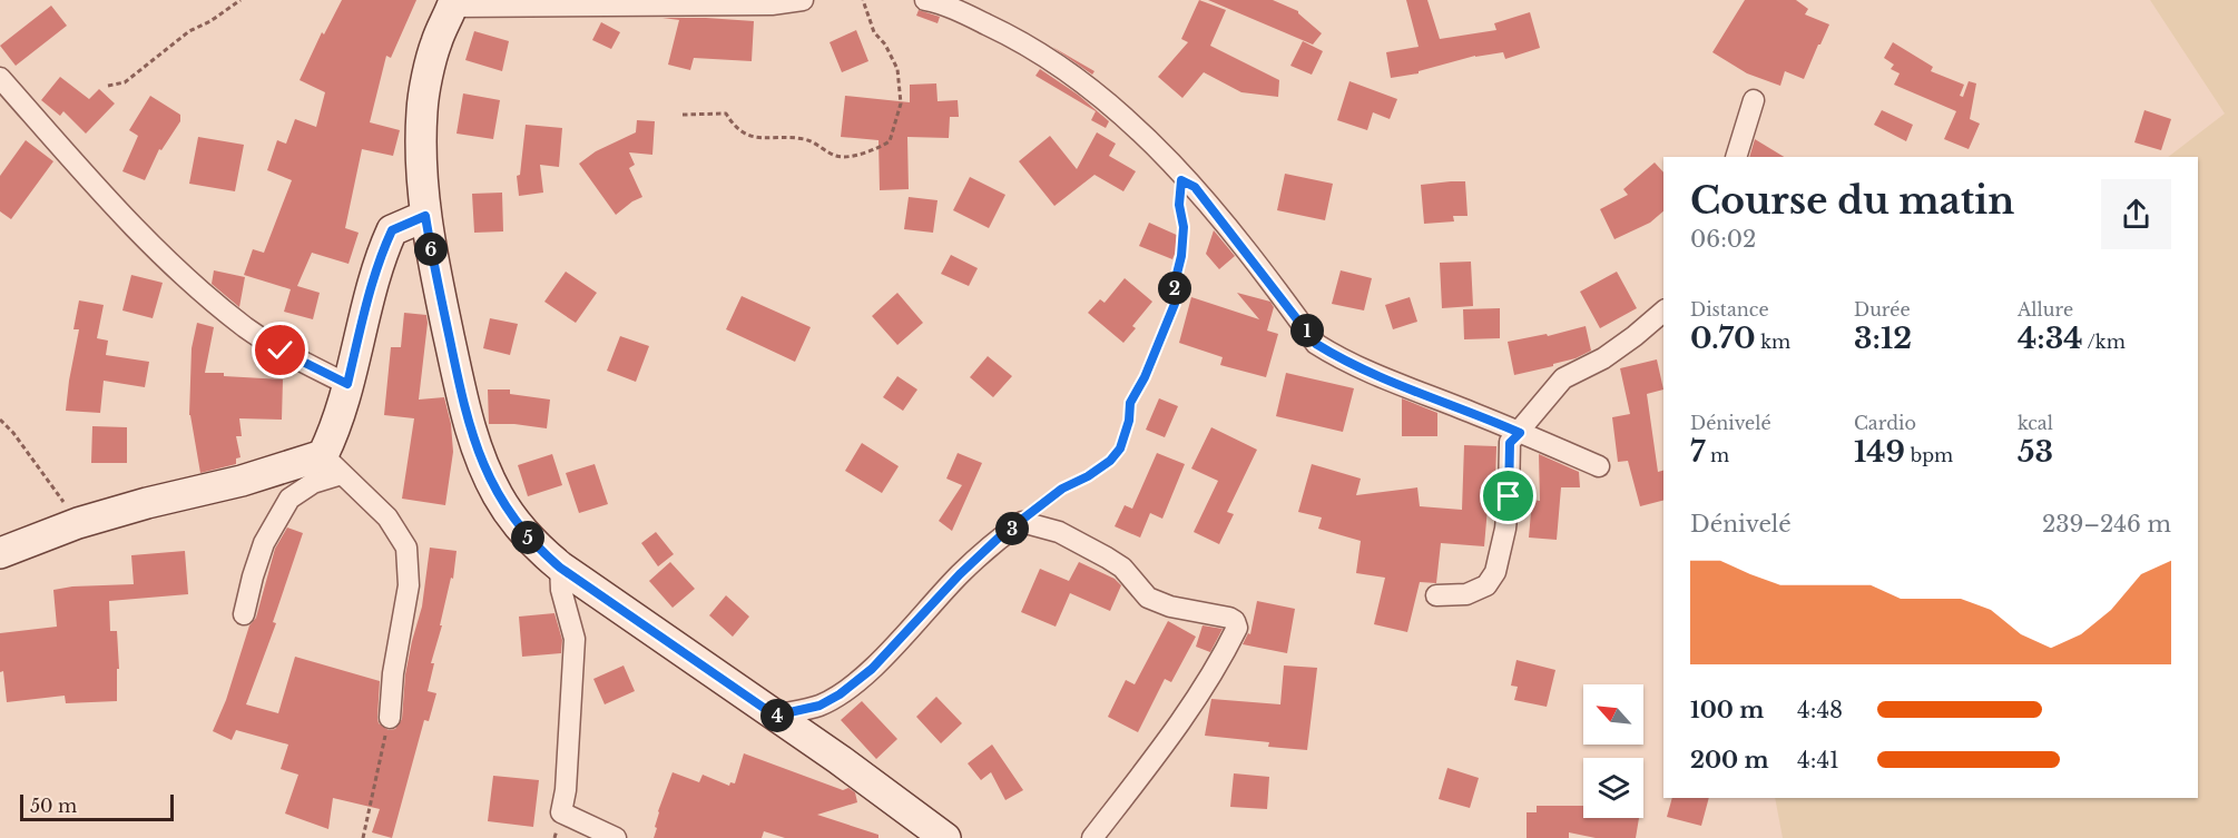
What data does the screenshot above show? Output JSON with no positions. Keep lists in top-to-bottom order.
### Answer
{
  "scale_bar": "50 m",
  "north": "top left",
  "page": {
    "heading": ["Course du matin", "06:02"],
    "pins": [
      "6",
      "2",
      "1",
      "3",
      "5",
      "4"
    ],
    "stats": [
      ["Distance", "0.70 km"],
      ["Durée", "3:12"],
      ["Allure", "4:34 /km"],
      ["Dénivelé", "7 m"],
      ["Cardio", "149 bpm"],
      ["kcal", "53"]
    ],
    "chart": ["Dénivelé", "239–246 m"],
    "list": [
      {
        "name": "100 m",
        "note": "4:48"
      },
      {
        "name": "200 m",
        "note": "4:41"
      }
    ],
    "scale": "50 m"
  }
}
